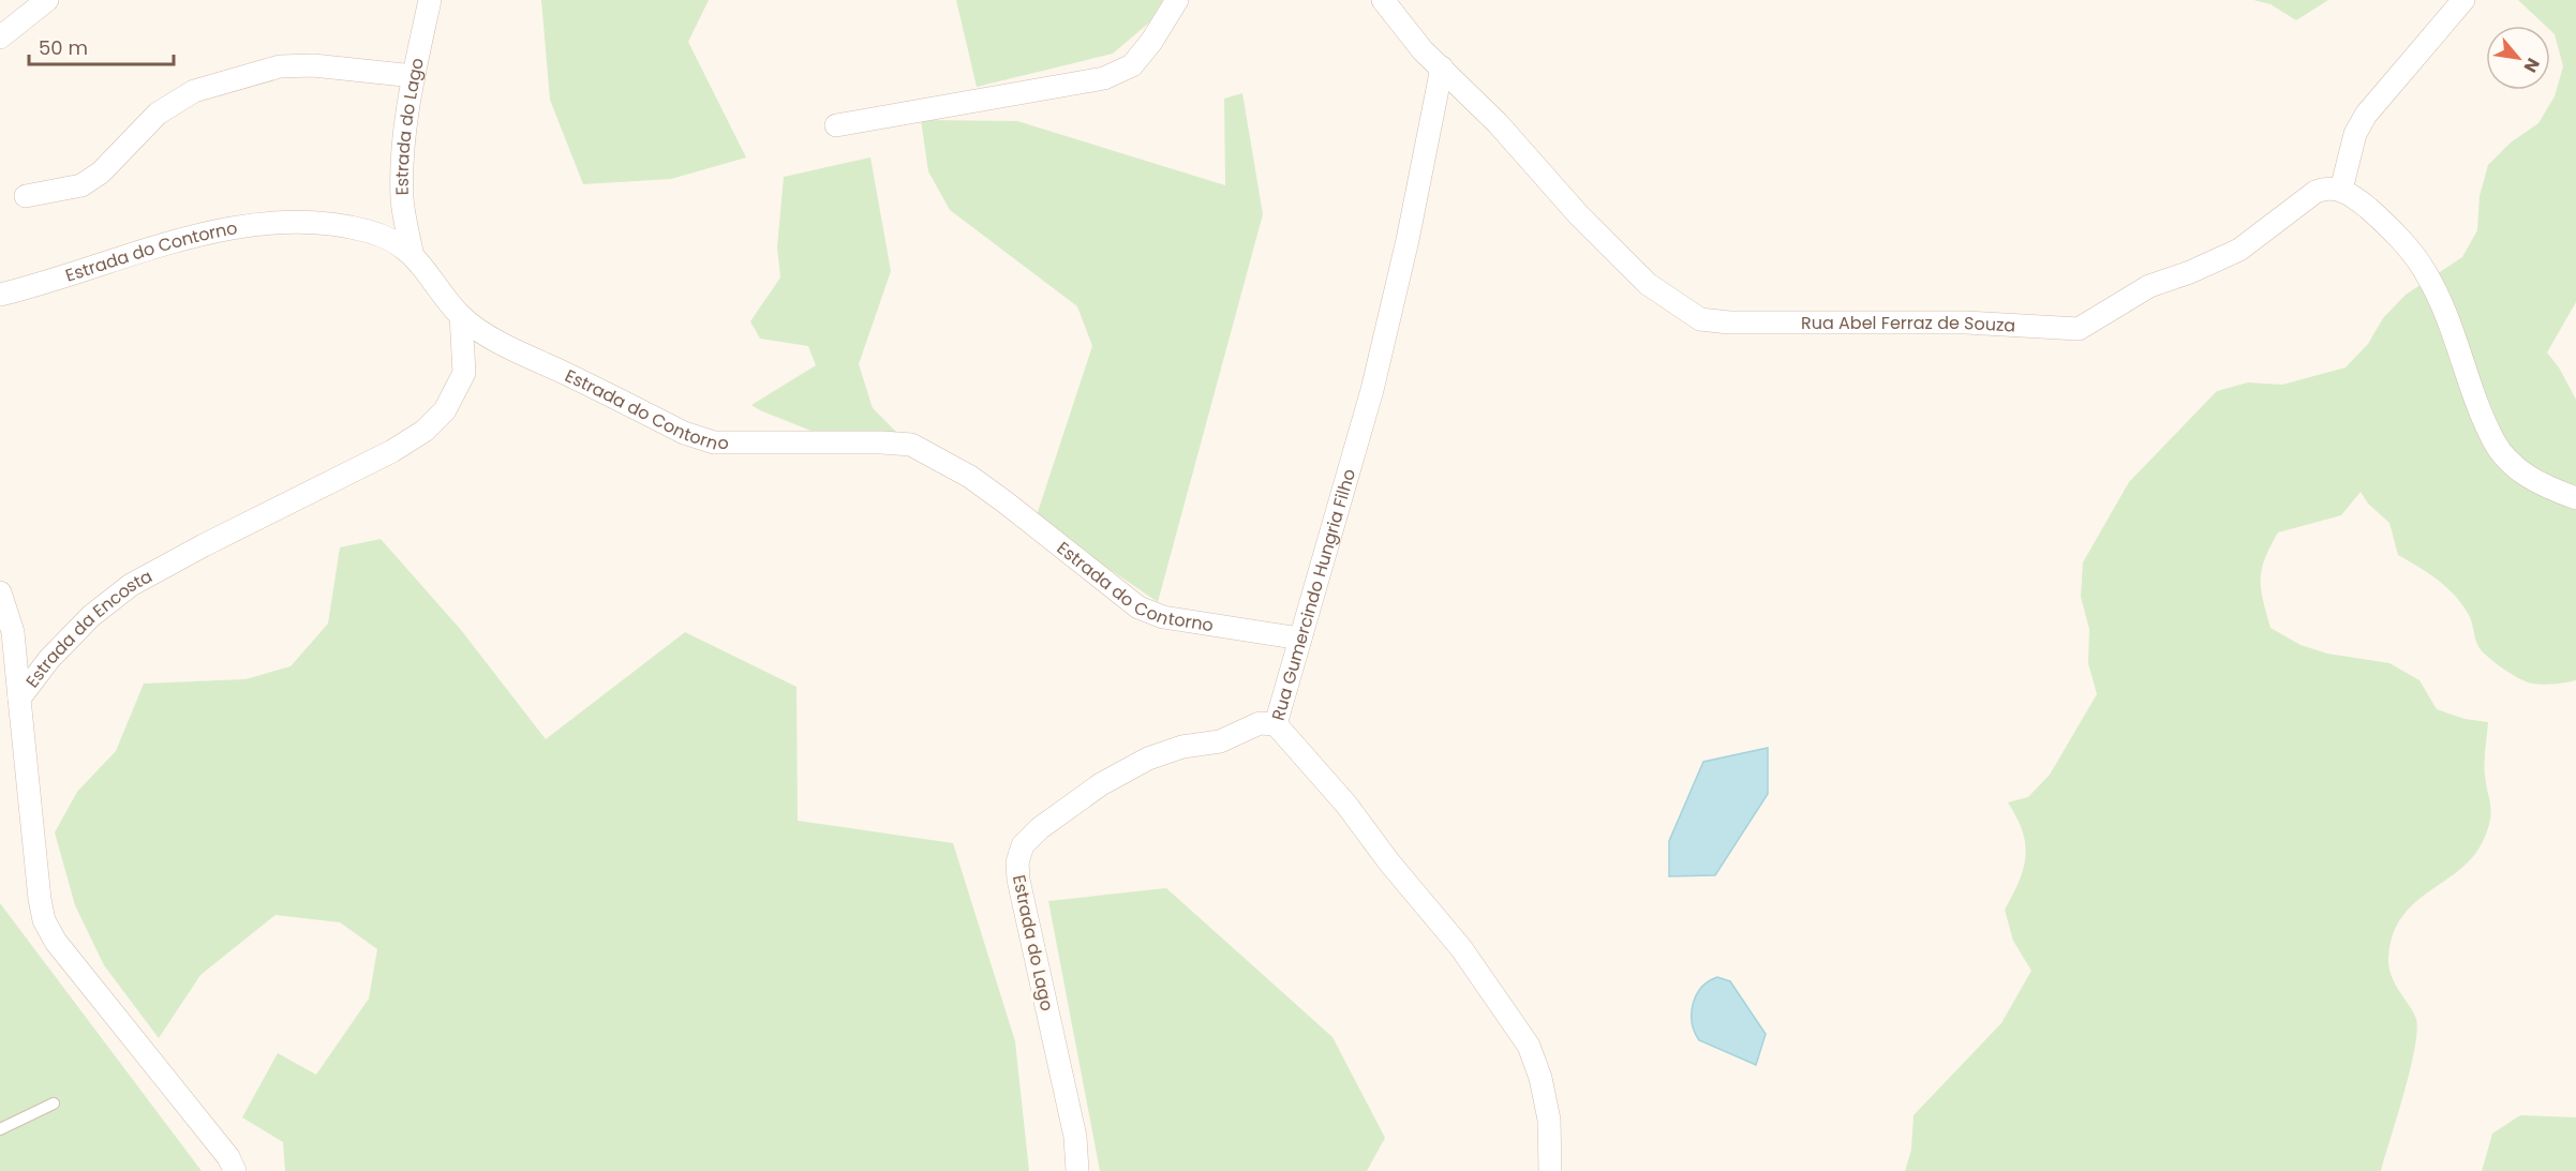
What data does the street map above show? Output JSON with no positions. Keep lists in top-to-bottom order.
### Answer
{
  "streets": {
    "street": [
      "Estrada do Lago",
      "Estrada do Contorno",
      "Rua Abel Ferraz de Souza",
      "Rua Gumercindo Hungria Filho",
      "Estrada da Encosta"
    ]
  },
  "crossings": [
    ["Estrada do Lago", "Estrada do Contorno"],
    ["Estrada do Lago", "Rua Gumercindo Hungria Filho"],
    ["Estrada do Contorno", "Rua Gumercindo Hungria Filho"],
    ["Estrada do Contorno", "Estrada da Encosta"],
    ["Rua Abel Ferraz de Souza", "Rua Gumercindo Hungria Filho"]
  ],
  "scale_bar": "50 m",
  "north": "bottom right"
}
